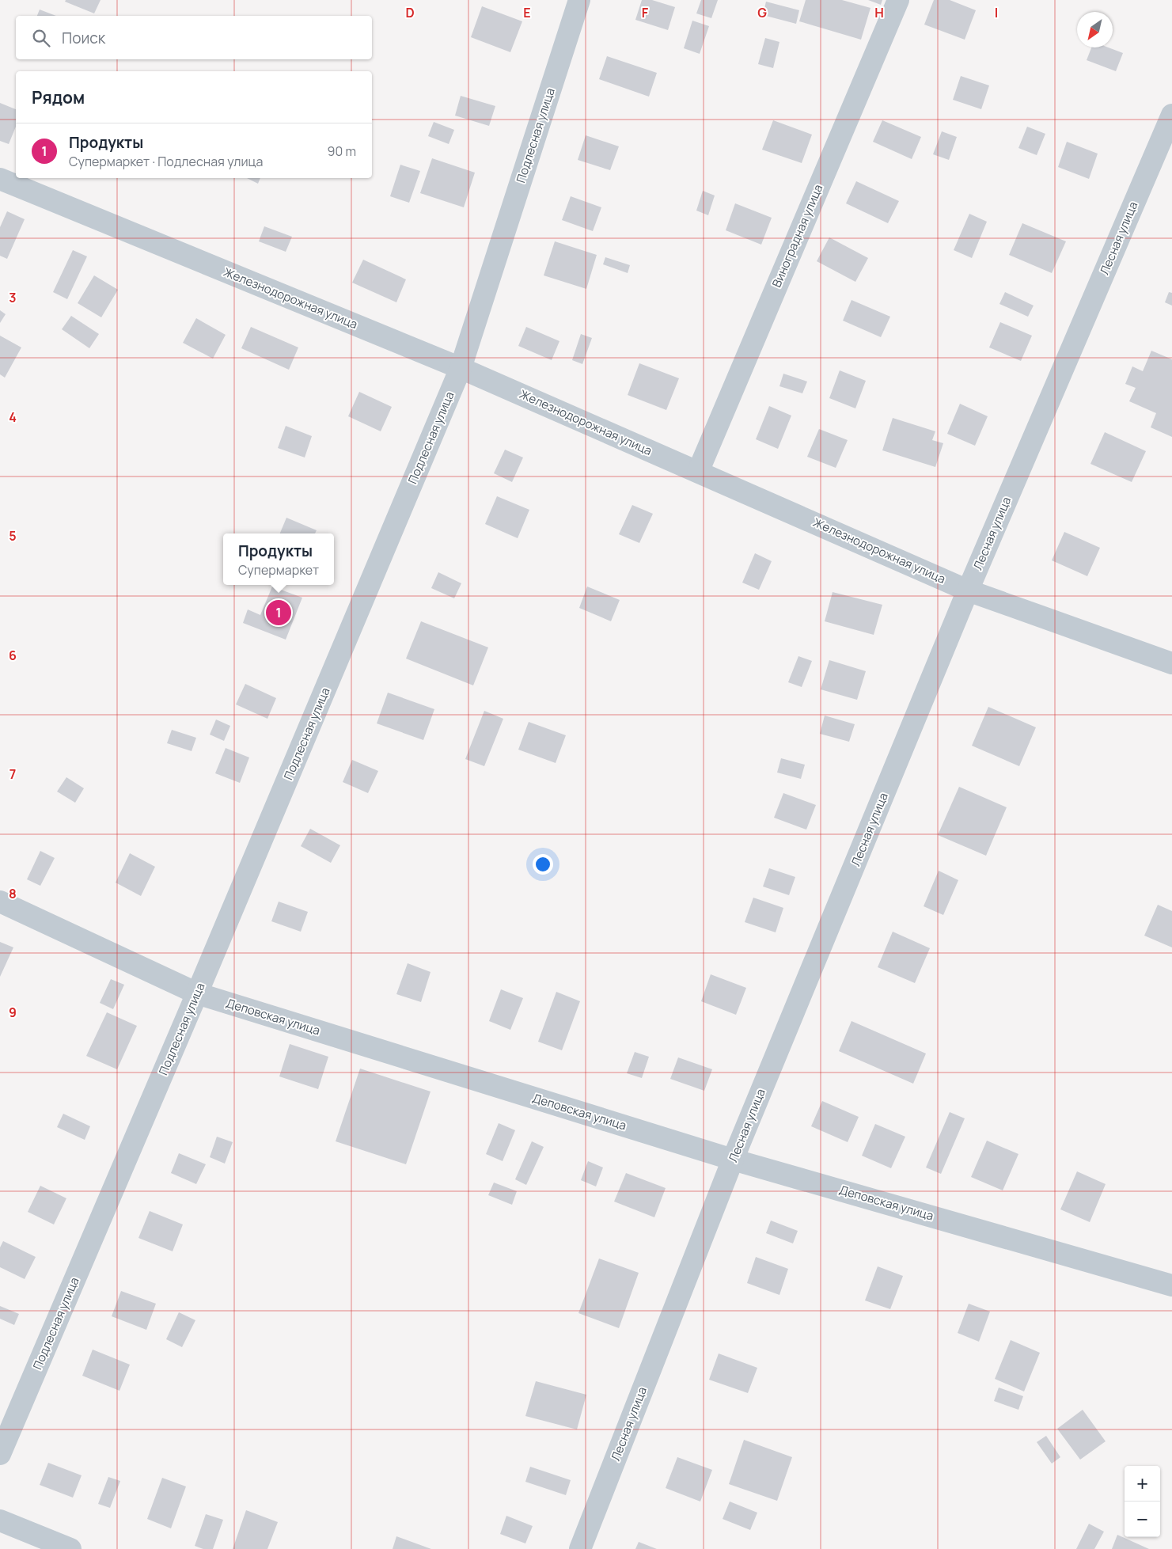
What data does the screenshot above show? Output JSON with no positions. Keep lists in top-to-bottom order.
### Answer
{
  "streets": {
    "street": [
      "Подлесная улица",
      "Виноградная улица",
      "Лесная улица",
      "Железнодорожная улица",
      "Деповская улица"
    ]
  },
  "crossings": [
    ["Подлесная улица", "Железнодорожная улица"],
    ["Подлесная улица", "Деповская улица"],
    ["Виноградная улица", "Железнодорожная улица"],
    ["Лесная улица", "Железнодорожная улица"],
    ["Лесная улица", "Деповская улица"]
  ],
  "north": "bottom left",
  "page": {
    "search": "Поиск",
    "heading": "Рядом",
    "list": [
      {
        "mark": "1",
        "name": "Продукты",
        "note": "Супермаркет · Подлесная улица",
        "value": "90 m"
      }
    ],
    "popup": ["Продукты", "Супермаркет"],
    "pins": "1",
    "map_buttons": ["+", "−"]
  },
  "grid": {
    "columns": [
      "D",
      "E",
      "F",
      "G",
      "H",
      "I"
    ],
    "rows": [
      "3",
      "4",
      "5",
      "6",
      "7",
      "8",
      "9"
    ]
  }
}
